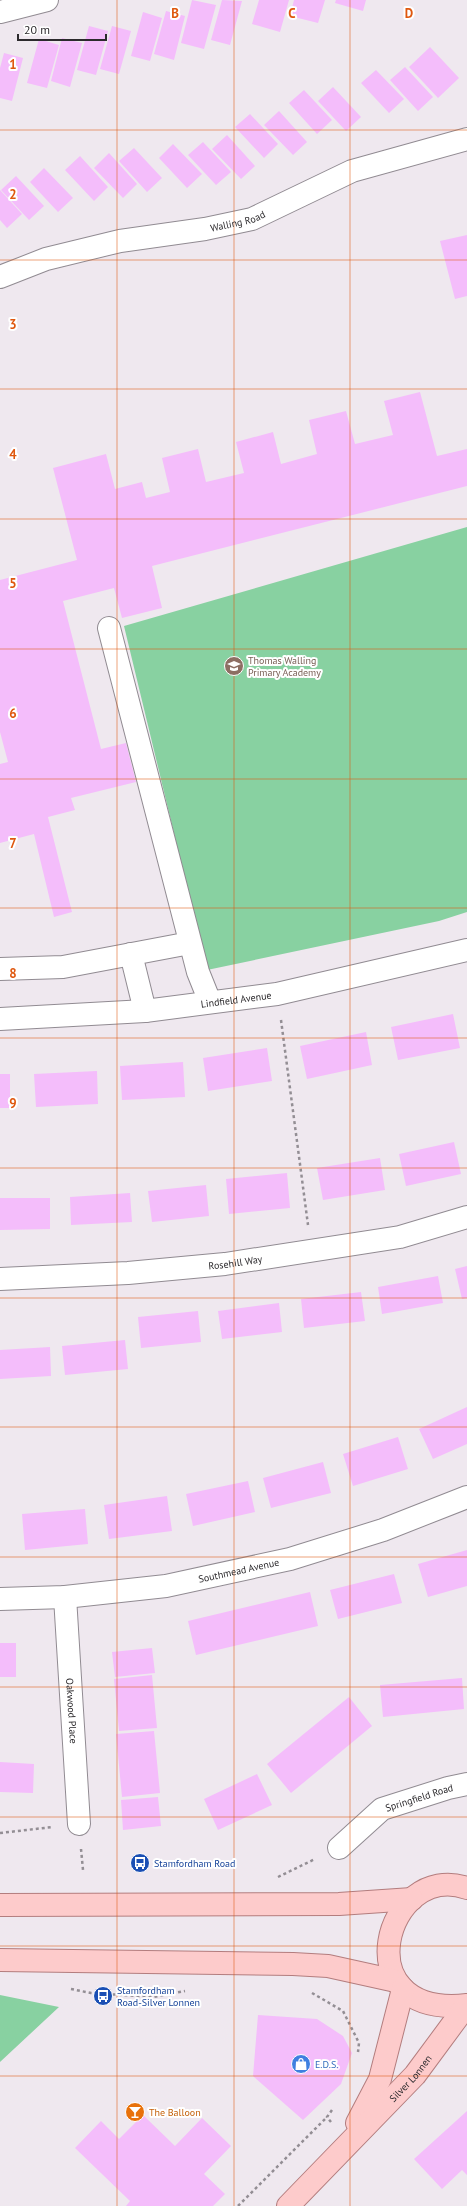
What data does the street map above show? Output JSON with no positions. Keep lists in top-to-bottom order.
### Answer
{
  "streets": {
    "main road": ["Silver Lonnen"],
    "street": [
      "Walling Road",
      "Lindfield Avenue",
      "Rosehill Way",
      "Southmead Avenue",
      "Oakwood Place",
      "Springfield Road"
    ]
  },
  "crossings": [
    ["Southmead Avenue", "Oakwood Place"]
  ],
  "places": {
    "school or university": ["Thomas Walling Primary Academy"],
    "bus stop": ["Stamfordham Road", "Stamfordham Road-Silver Lonnen"],
    "shop": ["E.D.S."],
    "bar": ["The Balloon"]
  },
  "scale_bar": "20 m",
  "grid": {
    "columns": ["B", "C", "D"],
    "rows": [
      "1",
      "2",
      "3",
      "4",
      "5",
      "6",
      "7",
      "8",
      "9"
    ]
  }
}
